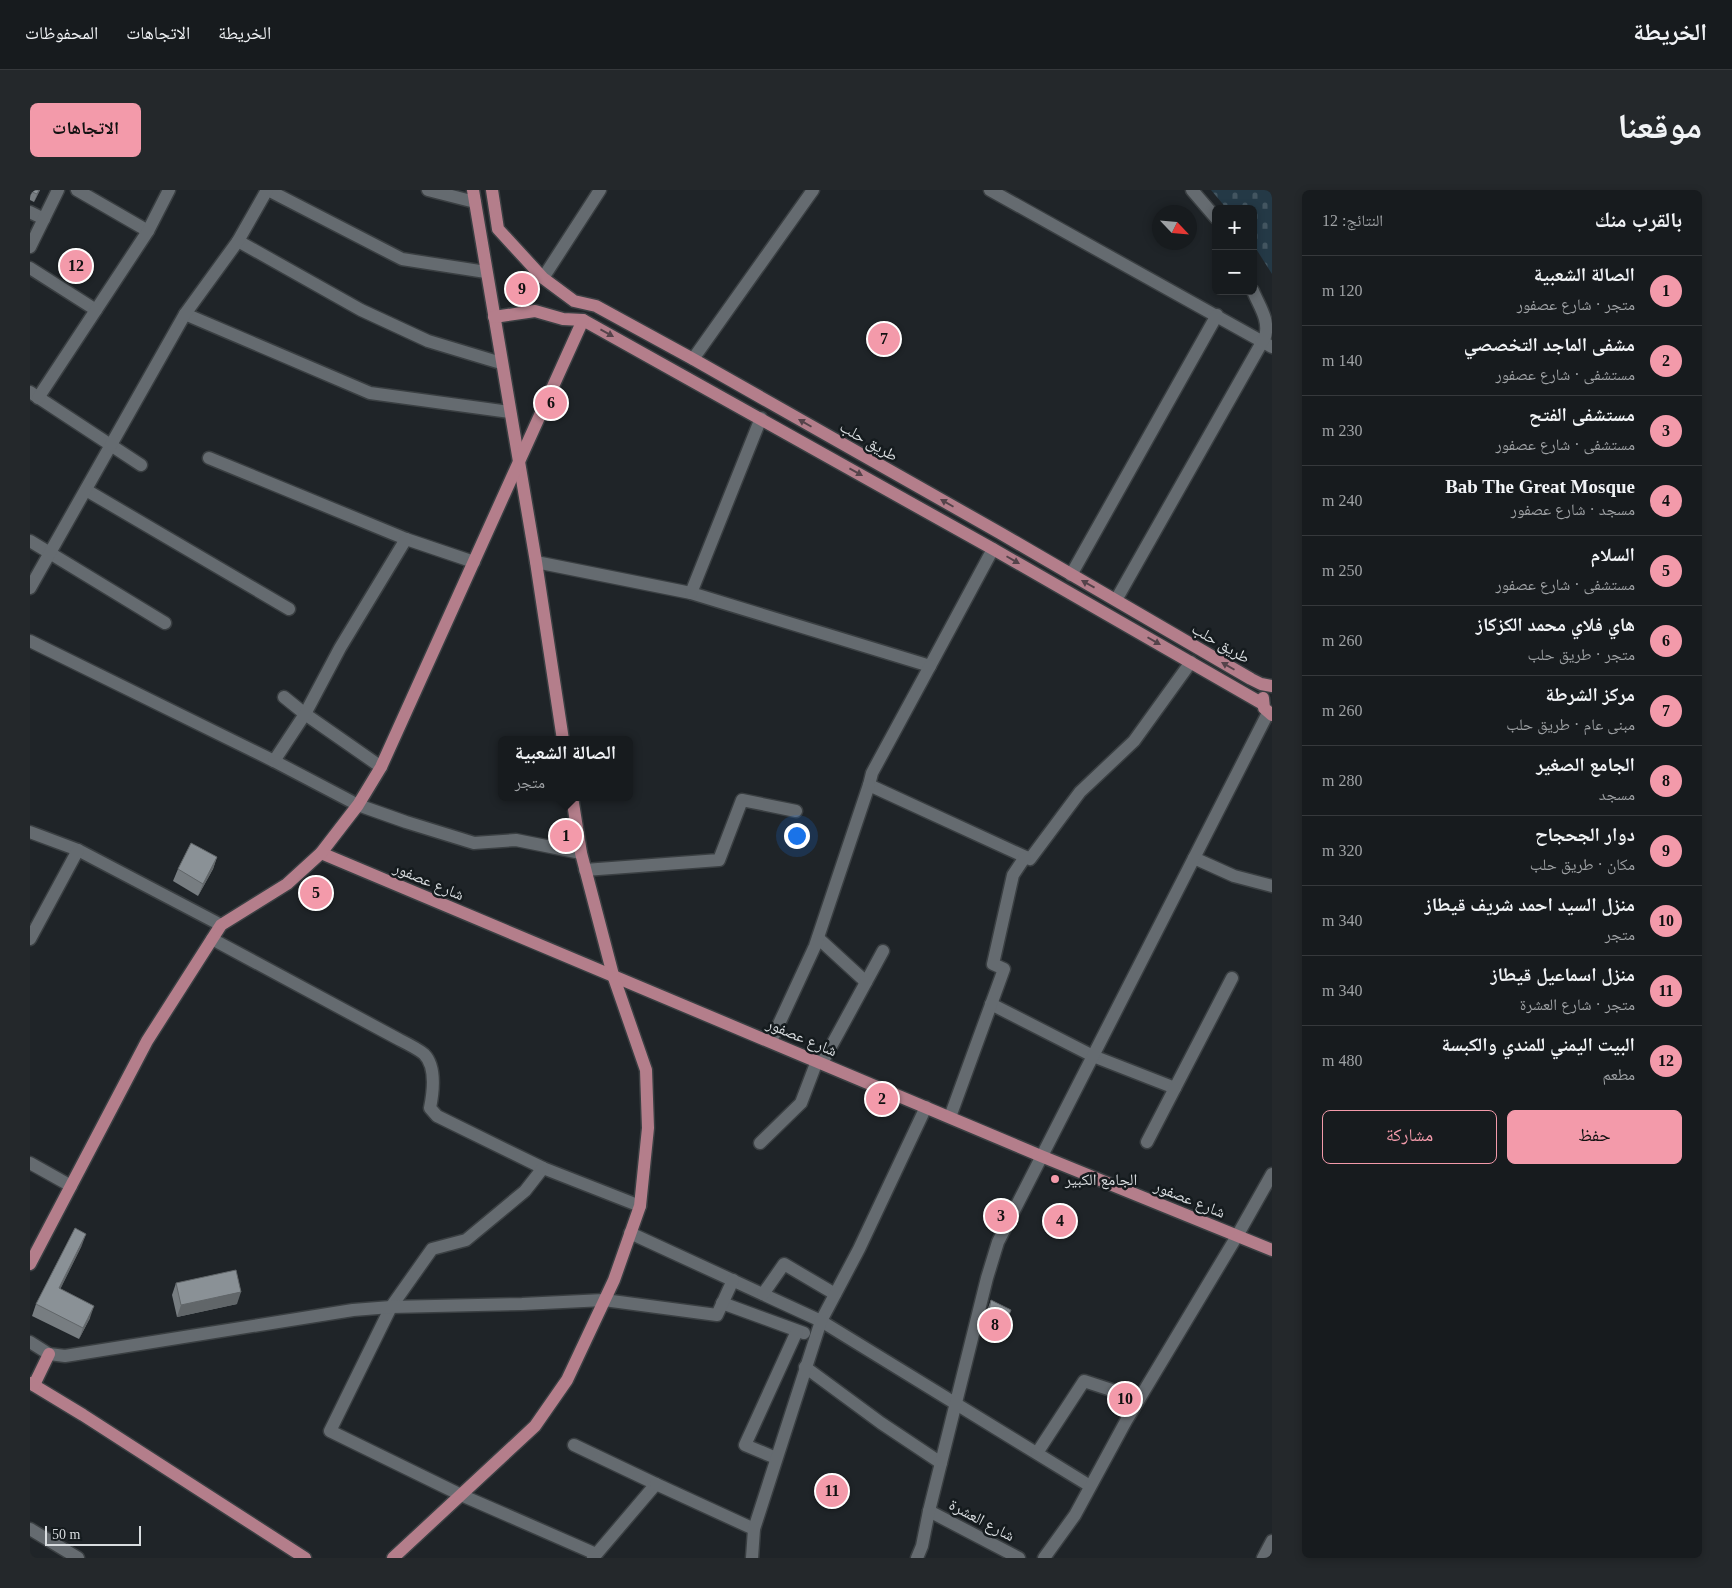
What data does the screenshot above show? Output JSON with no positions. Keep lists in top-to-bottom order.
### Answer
{
  "streets": {
    "main road": ["طريق حلب", "شارع عصفور"],
    "street": ["شارع العشرة"]
  },
  "places": ["الجامع الكبير"],
  "scale_bar": "50 m",
  "north": "bottom right",
  "page": {
    "header": "الخريطة",
    "nav": ["الخريطة", "الاتجاهات", "المحفوظات"],
    "title": "موقعنا",
    "buttons": [
      "الاتجاهات",
      ["حفظ", "مشاركة"]
    ],
    "heading": ["بالقرب منك", "النتائج: 12"],
    "map_buttons": ["+", "−"],
    "pins": [
      "12",
      "9",
      "7",
      "6",
      "1",
      "5",
      "2",
      "3",
      "4",
      "8",
      "10",
      "11"
    ],
    "list": [
      {
        "mark": "1",
        "name": "الصالة الشعبية",
        "note": "متجر · شارع عصفور",
        "value": "120 m"
      },
      {
        "mark": "2",
        "name": "مشفى الماجد التخصصي",
        "note": "مستشفى · شارع عصفور",
        "value": "140 m"
      },
      {
        "mark": "3",
        "name": "مستشفى الفتح",
        "note": "مستشفى · شارع عصفور",
        "value": "230 m"
      },
      {
        "mark": "4",
        "name": "Bab The Great Mosque",
        "note": "مسجد · شارع عصفور",
        "value": "240 m"
      },
      {
        "mark": "5",
        "name": "السلام",
        "note": "مستشفى · شارع عصفور",
        "value": "250 m"
      },
      {
        "mark": "6",
        "name": "هاي فلاي محمد الكزكاز",
        "note": "متجر · طريق حلب",
        "value": "260 m"
      },
      {
        "mark": "7",
        "name": "مركز الشرطة",
        "note": "مبنى عام · طريق حلب",
        "value": "260 m"
      },
      {
        "mark": "8",
        "name": "الجامع الصغير",
        "note": "مسجد",
        "value": "280 m"
      },
      {
        "mark": "9",
        "name": "دوار الجحجاح",
        "note": "مكان · طريق حلب",
        "value": "320 m"
      },
      {
        "mark": "10",
        "name": "منزل السيد احمد شريف قيطاز",
        "note": "متجر",
        "value": "340 m"
      },
      {
        "mark": "11",
        "name": "منزل اسماعيل قيطاز",
        "note": "متجر · شارع العشرة",
        "value": "340 m"
      },
      {
        "mark": "12",
        "name": "البيت اليمني للمندي والكبسة",
        "note": "مطعم",
        "value": "480 m"
      }
    ],
    "popup": ["الصالة الشعبية", "متجر"],
    "scale": "50 m"
  }
}
